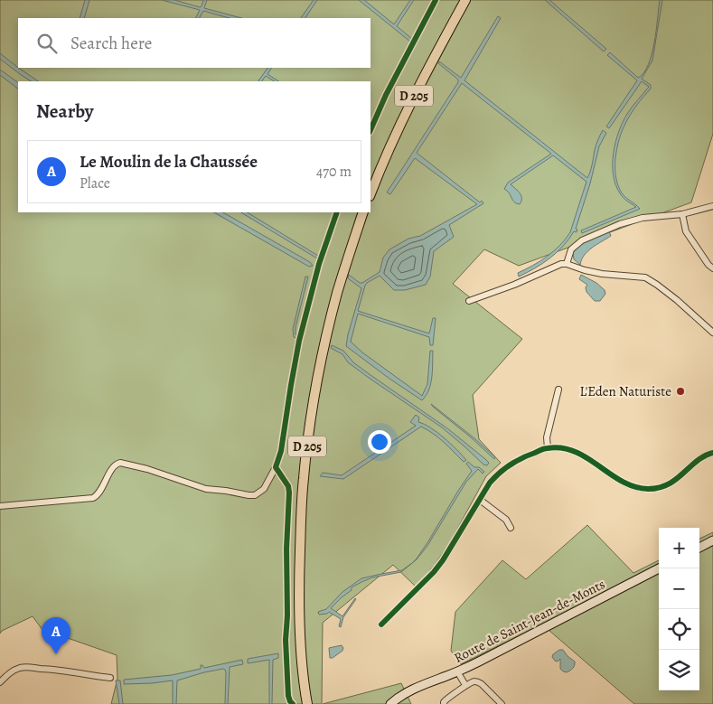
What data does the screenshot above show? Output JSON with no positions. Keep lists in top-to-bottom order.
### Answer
{
  "streets": {
    "main road": ["D 205", "Route de Saint-Jean-de-Monts"]
  },
  "places": ["L'Eden Naturiste"],
  "page": {
    "search": "Search here",
    "heading": "Nearby",
    "list": [
      {
        "mark": "A",
        "name": "Le Moulin de la Chaussée",
        "note": "Place",
        "value": "470 m"
      }
    ],
    "map_buttons": ["+", "−"],
    "pins": "A"
  }
}
